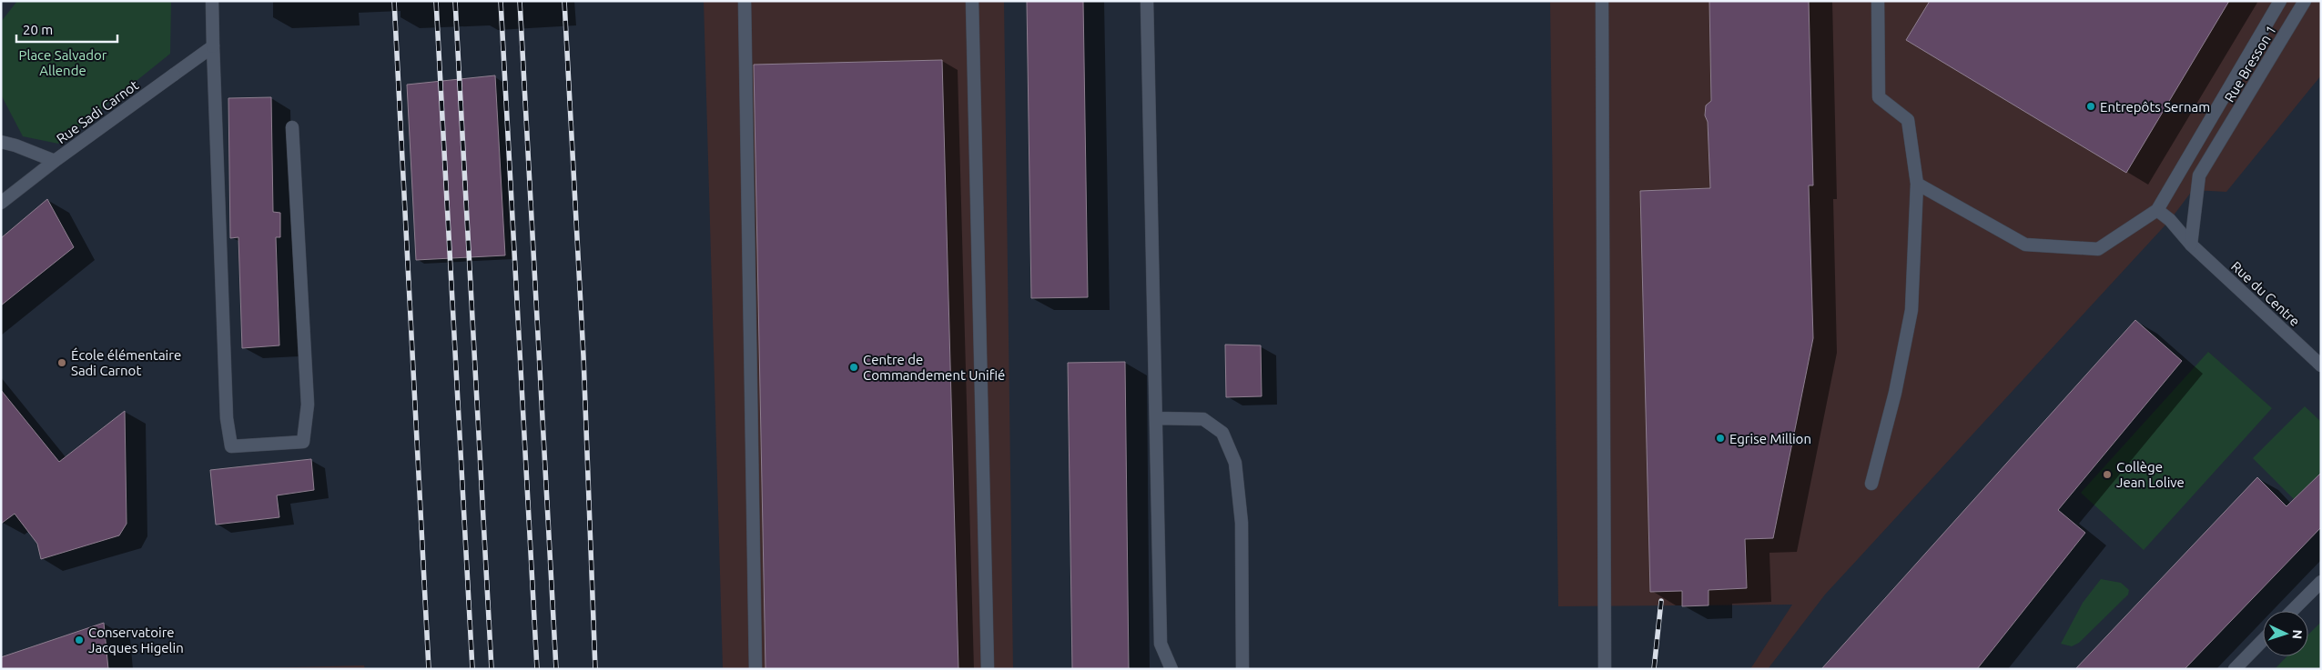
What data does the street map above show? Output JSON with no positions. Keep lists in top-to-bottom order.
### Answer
{
  "streets": {
    "street": ["Rue Bresson 1", "Rue Sadi Carnot", "Rue du Centre"]
  },
  "crossings": [
    ["Rue Bresson 1", "Rue du Centre"]
  ],
  "parks": ["Place Salvador Allende"],
  "places": [
    "Entrepôts Sernam",
    "École élémentaire Sadi Carnot",
    "Centre de Commandement Unifié",
    "Egrise Million",
    "Collège Jean Lolive",
    "Conservatoire Jacques Higelin"
  ],
  "scale_bar": "20 m",
  "north": "right"
}
